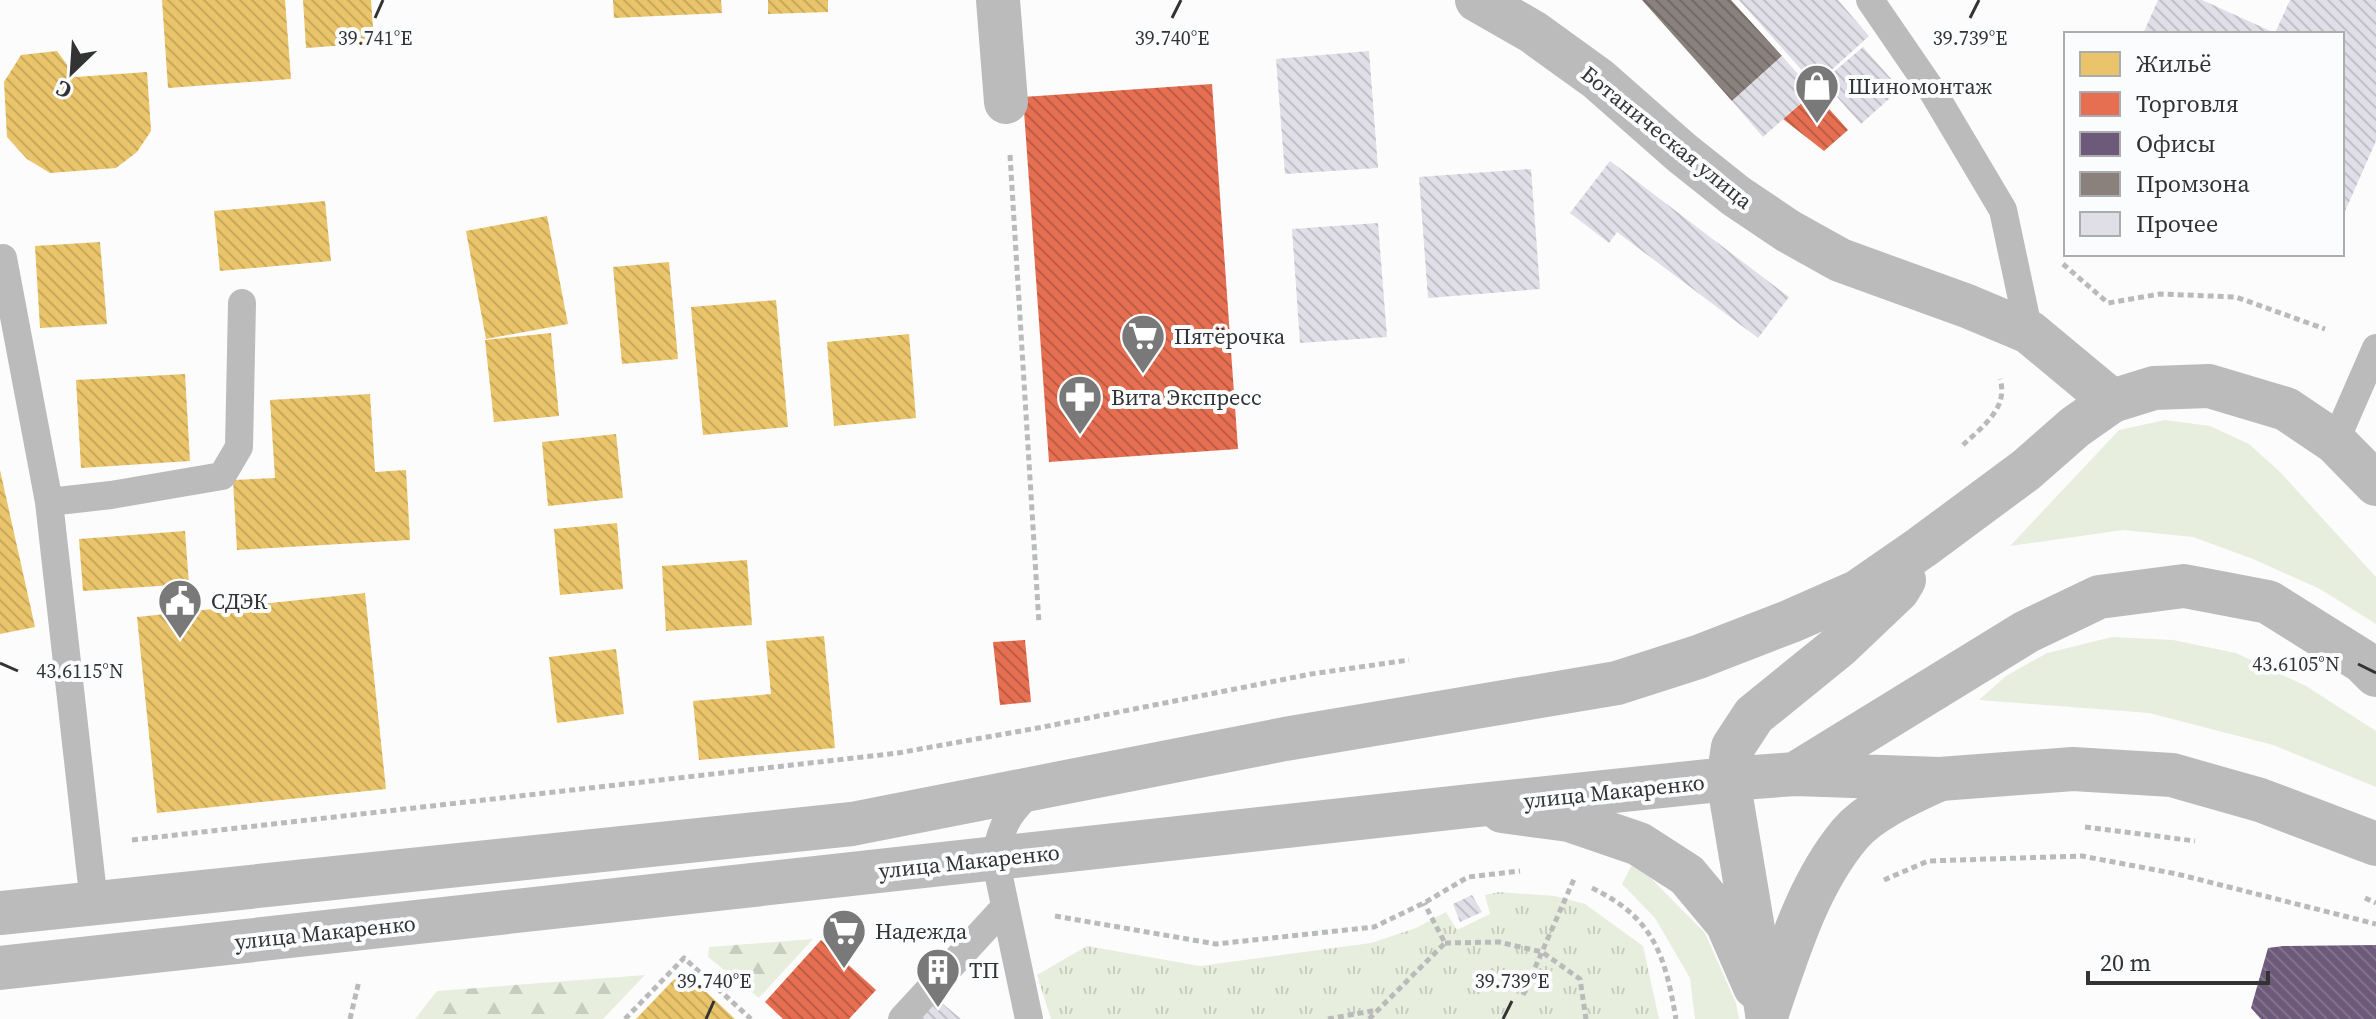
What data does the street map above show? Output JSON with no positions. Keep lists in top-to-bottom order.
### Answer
{
  "streets": {
    "street": ["Ботаническая улица", "улица Макаренко"]
  },
  "places": {
    "shop": ["Шиномонтаж"],
    "supermarket": ["Пятёрочка", "Надежда"],
    "pharmacy": ["Вита Экспресс"],
    "public building": ["СДЭК"],
    "building": ["ТП"]
  },
  "legend": [
    "Жильё",
    "Торговля",
    "Офисы",
    "Промзона",
    "Прочее"
  ],
  "scale_bar": "20 m",
  "north": "bottom left",
  "coordinates": [
    "39.741°E",
    "39.740°E",
    "39.739°E",
    "43.6105°N",
    "43.6115°N"
  ]
}
